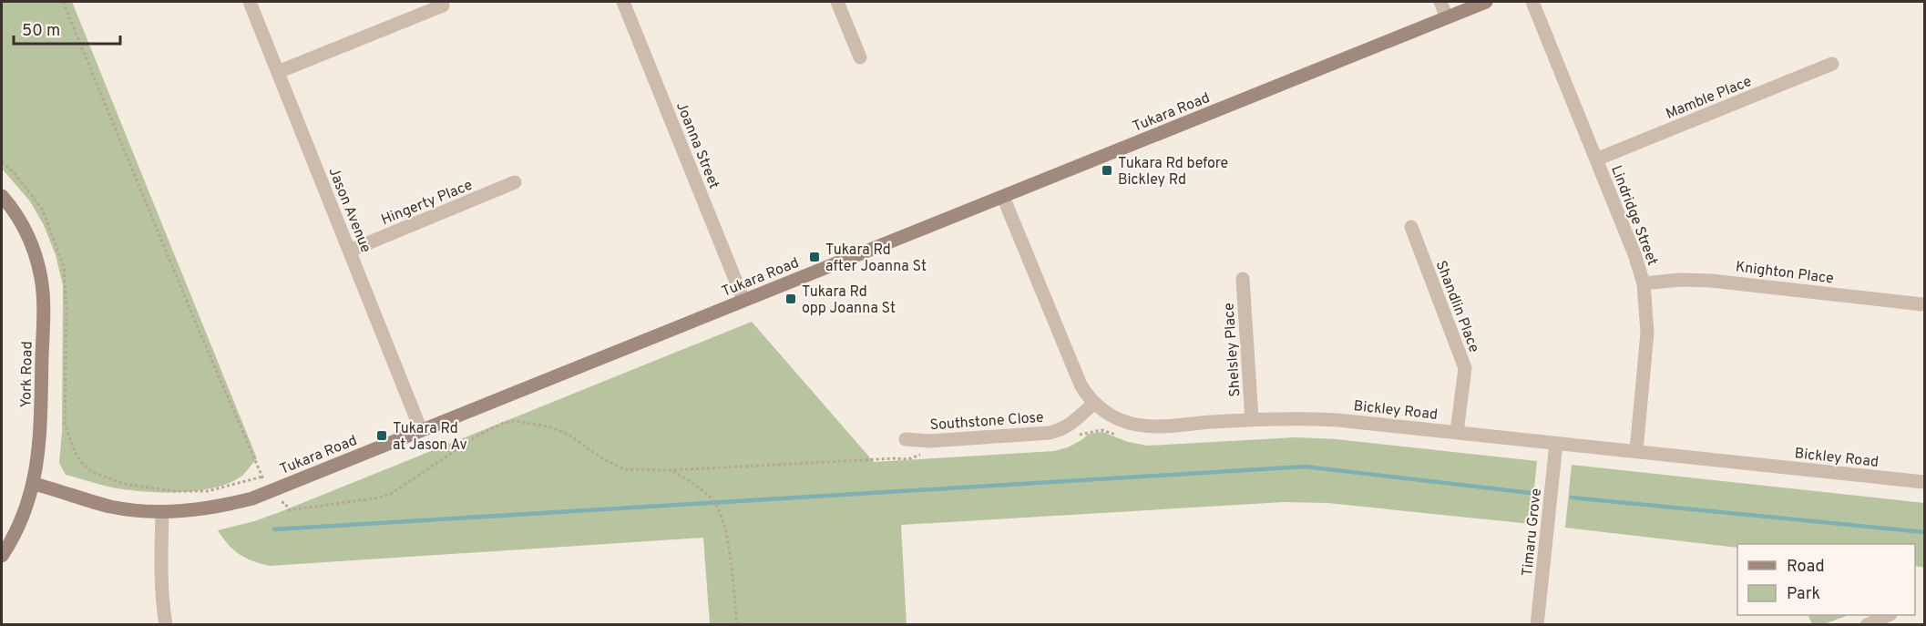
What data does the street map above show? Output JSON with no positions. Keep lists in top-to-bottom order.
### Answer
{
  "streets": {
    "street": [
      "Mamble Place",
      "Tukara Road",
      "Joanna Street",
      "Hingerty Place",
      "Jason Avenue",
      "Lindridge Street",
      "Knighton Place",
      "Shandlin Place",
      "Shelsley Place",
      "York Road",
      "Bickley Road",
      "Southstone Close",
      "Timaru Grove"
    ]
  },
  "crossings": [
    ["Mamble Place", "Lindridge Street"],
    ["Tukara Road", "Joanna Street"],
    ["Tukara Road", "Jason Avenue"],
    ["Tukara Road", "York Road"],
    ["Tukara Road", "Bickley Road"],
    ["Hingerty Place", "Jason Avenue"],
    ["Lindridge Street", "Knighton Place"],
    ["Lindridge Street", "Bickley Road"],
    ["Shandlin Place", "Bickley Road"],
    ["Shelsley Place", "Bickley Road"],
    ["Bickley Road", "Southstone Close"],
    ["Bickley Road", "Timaru Grove"]
  ],
  "places": {
    "transit": [
      "Tukara Rd before Bickley Rd",
      "Tukara Rd after Joanna St",
      "Tukara Rd opp Joanna St",
      "Tukara Rd at Jason Av"
    ]
  },
  "legend": ["Road", "Park"],
  "scale_bar": "50 m"
}
